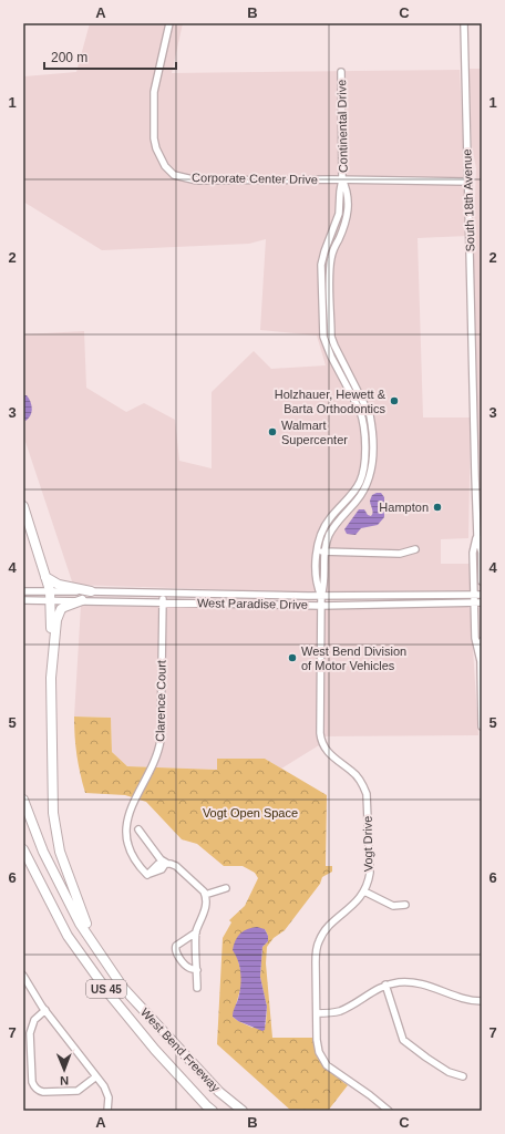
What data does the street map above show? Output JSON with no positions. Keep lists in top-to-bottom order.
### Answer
{
  "streets": {
    "highway": ["US 45", "West Bend Freeway"],
    "street": [
      "Continental Drive",
      "Corporate Center Drive",
      "South 18th Avenue",
      "West Paradise Drive",
      "Clarence Court",
      "Vogt Drive"
    ]
  },
  "crossings": [
    ["Continental Drive", "Corporate Center Drive"],
    ["Continental Drive", "West Paradise Drive"],
    ["Continental Drive", "Vogt Drive"],
    ["Corporate Center Drive", "South 18th Avenue"],
    ["South 18th Avenue", "West Paradise Drive"],
    ["West Paradise Drive", "Clarence Court"],
    ["West Paradise Drive", "Vogt Drive"]
  ],
  "parks": ["Vogt Open Space"],
  "places": [
    "Holzhauer, Hewett & Barta Orthodontics",
    "Walmart Supercenter",
    "Hampton",
    "West Bend Division of Motor Vehicles"
  ],
  "scale_bar": "200 m",
  "north": "bottom",
  "grid": {
    "columns": ["A", "B", "C"],
    "rows": [
      "1",
      "2",
      "3",
      "4",
      "5",
      "6",
      "7"
    ]
  }
}
